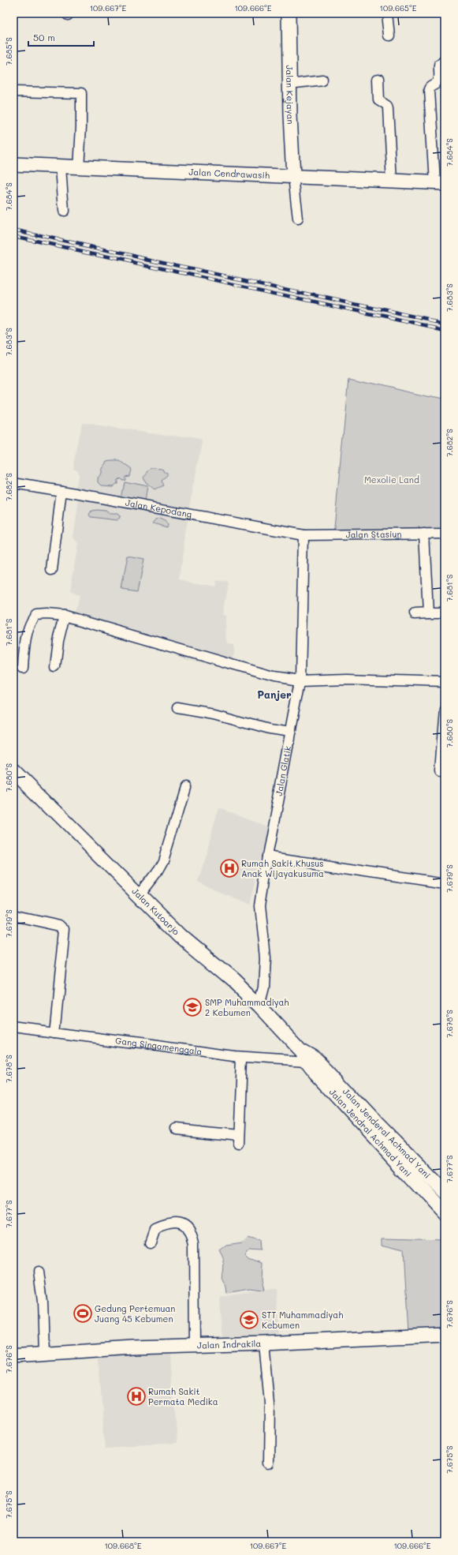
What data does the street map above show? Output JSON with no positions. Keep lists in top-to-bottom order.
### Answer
{
  "streets": {
    "main road": [
      "Jalan Kejayan",
      "Jalan Cendrawasih",
      "Jalan Kutoarjo",
      "Jalan Jendral Achmad Yani",
      "Jalan Jenderal Achmad Yani",
      "Jalan Indrakila"
    ],
    "street": [
      "Jalan Kepodang",
      "Jalan Stasiun",
      "Jalan Glatik",
      "Gang Singamenggala"
    ]
  },
  "crossings": [
    ["Jalan Kejayan", "Jalan Cendrawasih"],
    ["Jalan Kepodang", "Jalan Stasiun"],
    ["Jalan Kepodang", "Jalan Glatik"],
    ["Jalan Stasiun", "Jalan Glatik"],
    ["Jalan Glatik", "Jalan Kutoarjo"],
    ["Jalan Kutoarjo", "Gang Singamenggala"],
    ["Jalan Kutoarjo", "Jalan Jendral Achmad Yani"],
    ["Jalan Kutoarjo", "Jalan Jenderal Achmad Yani"],
    ["Gang Singamenggala", "Jalan Jendral Achmad Yani"],
    ["Gang Singamenggala", "Jalan Jenderal Achmad Yani"],
    ["Jalan Jendral Achmad Yani", "Jalan Jenderal Achmad Yani"]
  ],
  "districts": ["Panjer"],
  "parks": ["Mexolie Land"],
  "places": {
    "hospital": ["Rumah Sakit Khusus Anak Wijayakusuma", "Rumah Sakit Permata Medika"],
    "school or university": ["SMP Muhammadiyah 2 Kebumen", "STT Muhammadiyah Kebumen"],
    "sports": ["Gedung Pertemuan Juang 45 Kebumen"]
  },
  "scale_bar": "50 m",
  "coordinates": [
    "109.667°E",
    "109.666°E",
    "109.665°E",
    "7.685°S",
    "7.684°S",
    "7.683°S",
    "7.682°S",
    "7.681°S",
    "7.680°S",
    "7.679°S",
    "7.678°S",
    "7.677°S",
    "7.676°S",
    "7.675°S",
    "109.668°E"
  ]
}
